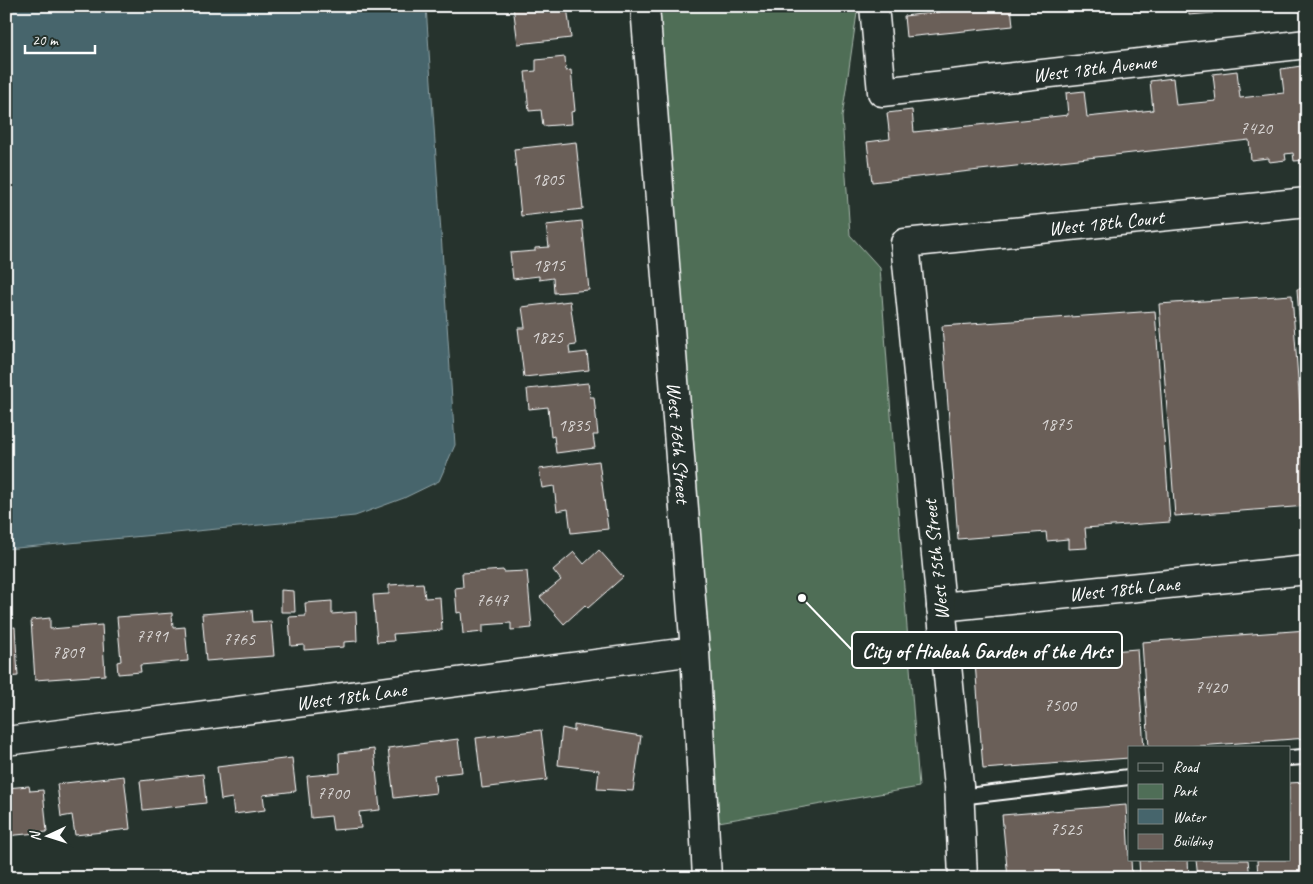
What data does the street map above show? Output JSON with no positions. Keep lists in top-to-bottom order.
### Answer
{
  "streets": {
    "street": [
      "West 18th Avenue",
      "West 18th Court",
      "West 76th Street",
      "West 75th Street",
      "West 18th Lane"
    ]
  },
  "crossings": [
    ["West 18th Court", "West 75th Street"],
    ["West 76th Street", "West 18th Lane"],
    ["West 75th Street", "West 18th Lane"]
  ],
  "places": ["City of Hialeah Garden of the Arts"],
  "house_numbers": [
    "7420",
    "1805",
    "1815",
    "1825",
    "1875",
    "1835",
    "7647",
    "7791",
    "7765",
    "7809",
    "7420",
    "7500",
    "7700",
    "7525"
  ],
  "legend": [
    "Road",
    "Park",
    "Water",
    "Building"
  ],
  "scale_bar": "20 m",
  "north": "left"
}
